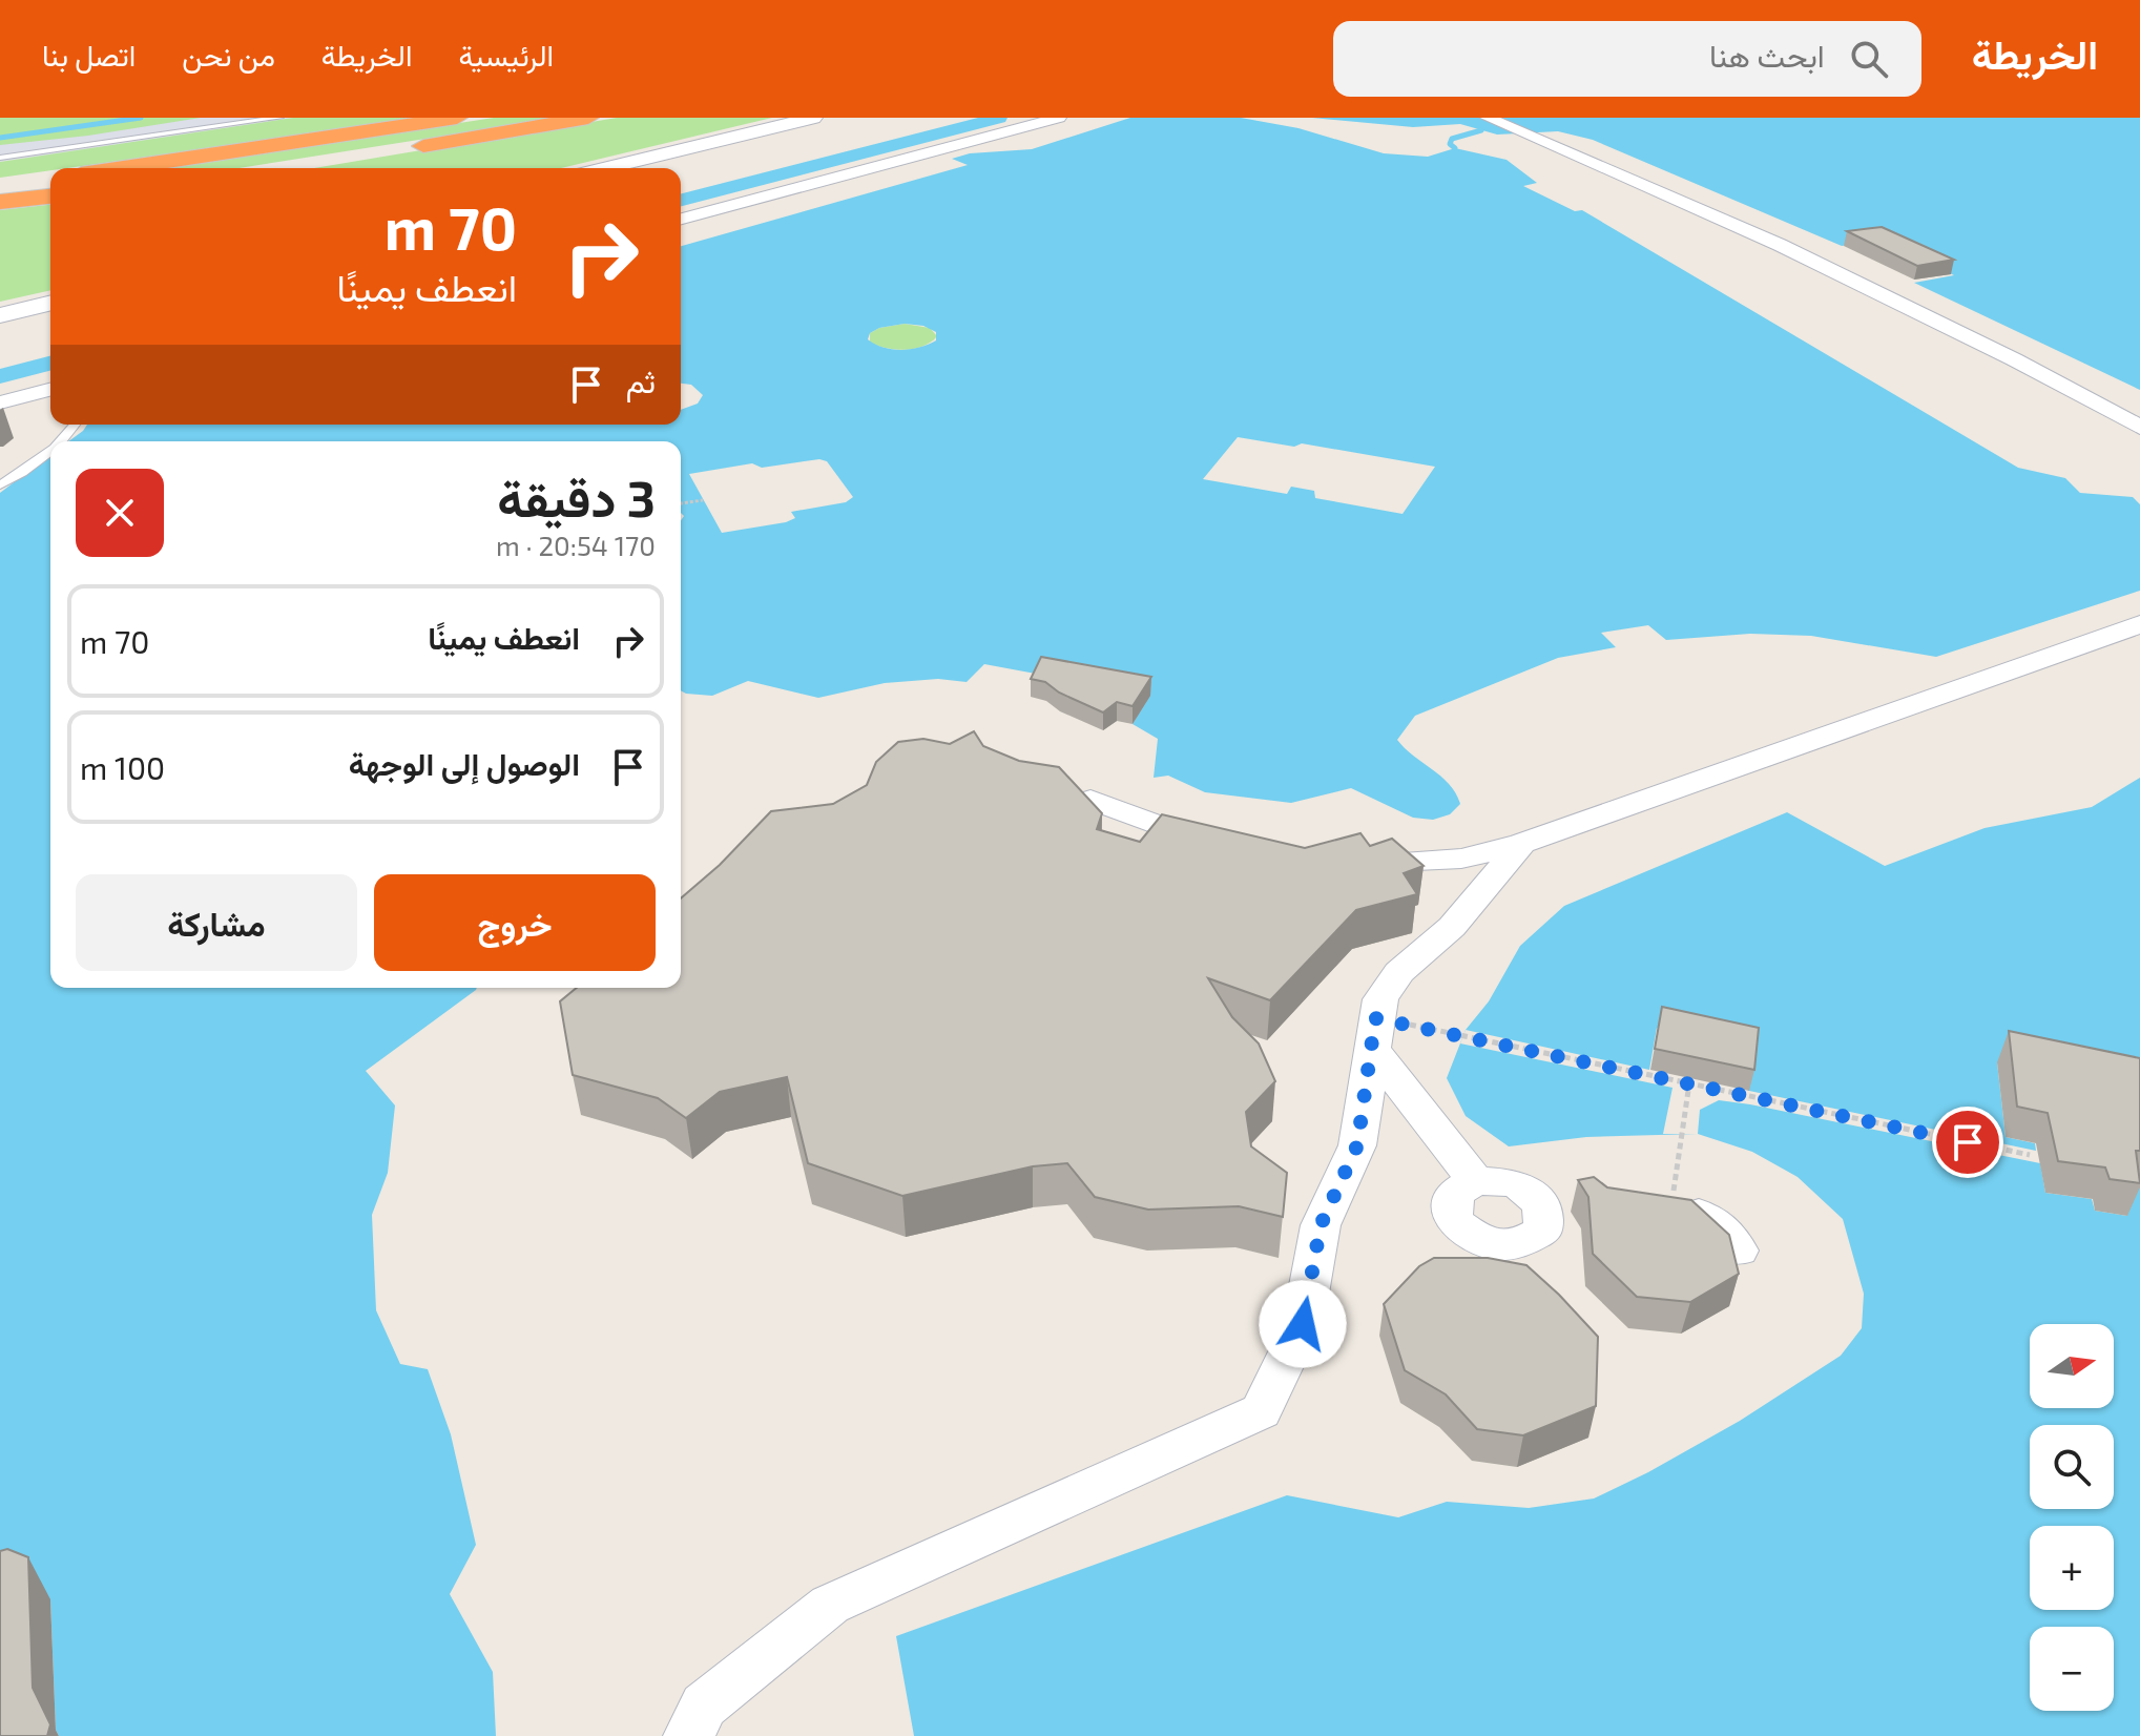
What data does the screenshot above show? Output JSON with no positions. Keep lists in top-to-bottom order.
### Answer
{
  "north": "right",
  "page": {
    "header": "الخريطة",
    "search": "ابحث هنا",
    "nav": [
      "الرئيسية",
      "الخريطة",
      "من نحن",
      "اتصل بنا"
    ],
    "turn": ["70 m", "انعطف يمينًا"],
    "then": "ثم",
    "heading": ["3 دقيقة", "170 m · 20:54"],
    "list": [
      {
        "name": "انعطف يمينًا",
        "value": "70 m"
      },
      {
        "name": "الوصول إلى الوجهة",
        "value": "100 m"
      }
    ],
    "buttons": ["خروج", "مشاركة"],
    "map_buttons": ["+", "−"]
  }
}
